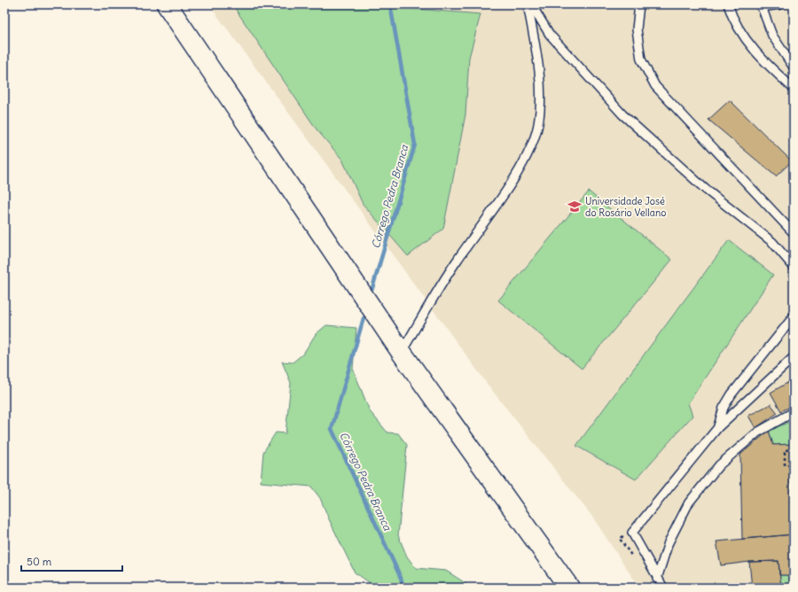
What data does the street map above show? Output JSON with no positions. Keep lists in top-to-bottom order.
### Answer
{
  "water": ["Córrego Pedra Branca"],
  "places": {
    "school or university": ["Universidade José do Rosário Vellano"]
  },
  "scale_bar": "50 m"
}
